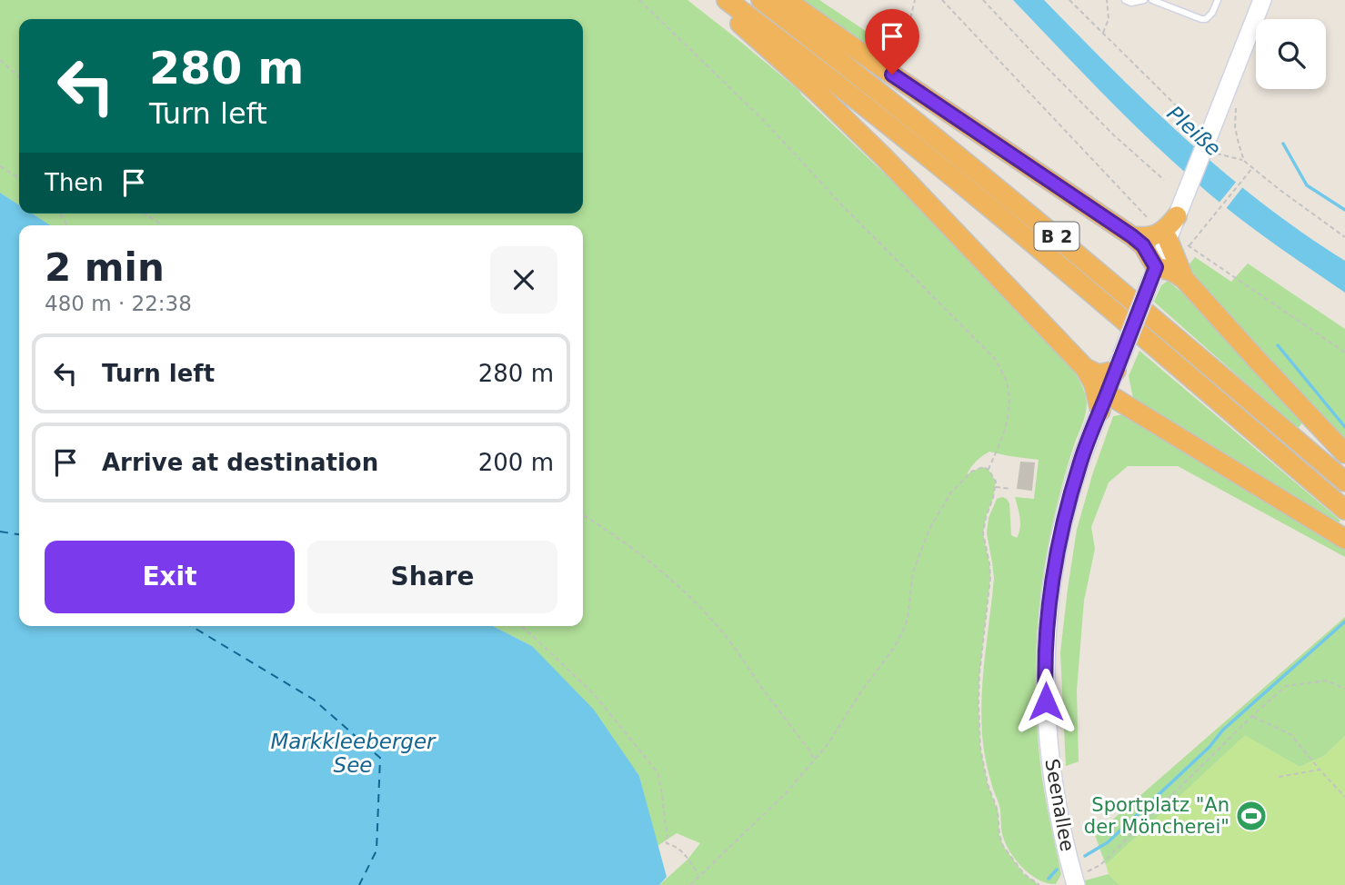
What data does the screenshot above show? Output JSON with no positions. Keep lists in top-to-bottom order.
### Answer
{
  "streets": {
    "highway": ["B 2"],
    "main road": ["Seenallee"]
  },
  "water": ["Pleiße", "Markkleeberger See"],
  "places": {
    "sports": ["Sportplatz \"An der Möncherei\""]
  },
  "page": {
    "turn": ["280 m", "Turn left"],
    "then": "Then",
    "heading": ["2 min", "480 m · 22:38"],
    "list": [
      {
        "name": "Turn left",
        "value": "280 m"
      },
      {
        "name": "Arrive at destination",
        "value": "200 m"
      }
    ],
    "buttons": ["Exit", "Share"]
  }
}
